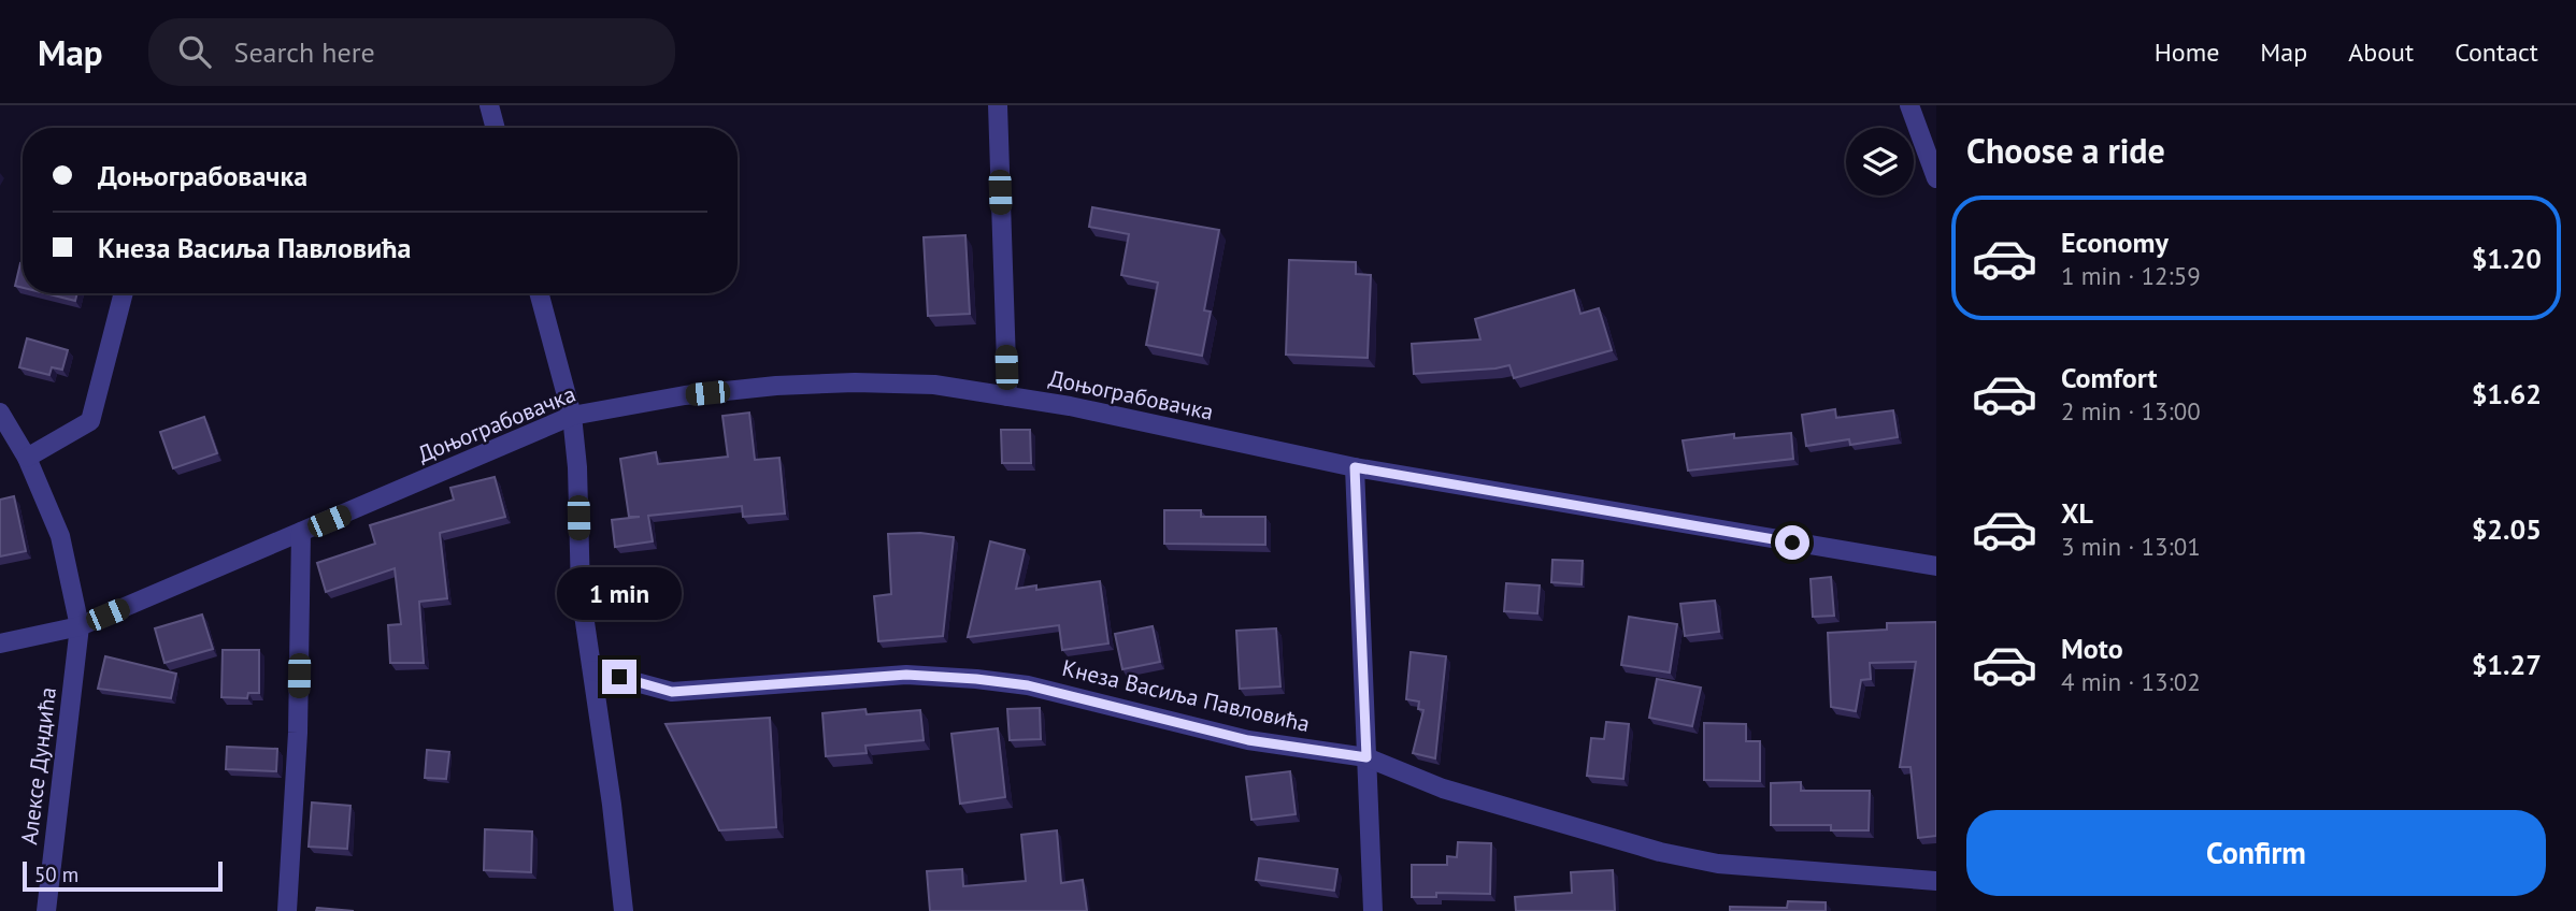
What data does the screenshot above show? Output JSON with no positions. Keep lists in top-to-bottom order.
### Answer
{
  "streets": {
    "street": ["Доњограбовачка", "Кнеза Васиља Павловића", "Алексе Дундића"]
  },
  "crossings": [
    ["Доњограбовачка", "Алексе Дундића"]
  ],
  "scale_bar": "50 m",
  "page": {
    "header": "Map",
    "search": "Search here",
    "nav": [
      "Home",
      "Map",
      "About",
      "Contact"
    ],
    "heading": "Choose a ride",
    "banner": ["Доњограбовачка", "Кнеза Васиља Павловића"],
    "list": [
      {
        "name": "Economy",
        "note": "1 min · 12:59",
        "value": "$1.20"
      },
      {
        "name": "Comfort",
        "note": "2 min · 13:00",
        "value": "$1.62"
      },
      {
        "name": "XL",
        "note": "3 min · 13:01",
        "value": "$2.05"
      },
      {
        "name": "Moto",
        "note": "4 min · 13:02",
        "value": "$1.27"
      }
    ],
    "bubble": "1 min",
    "buttons": "Confirm",
    "scale": "50 m"
  }
}
